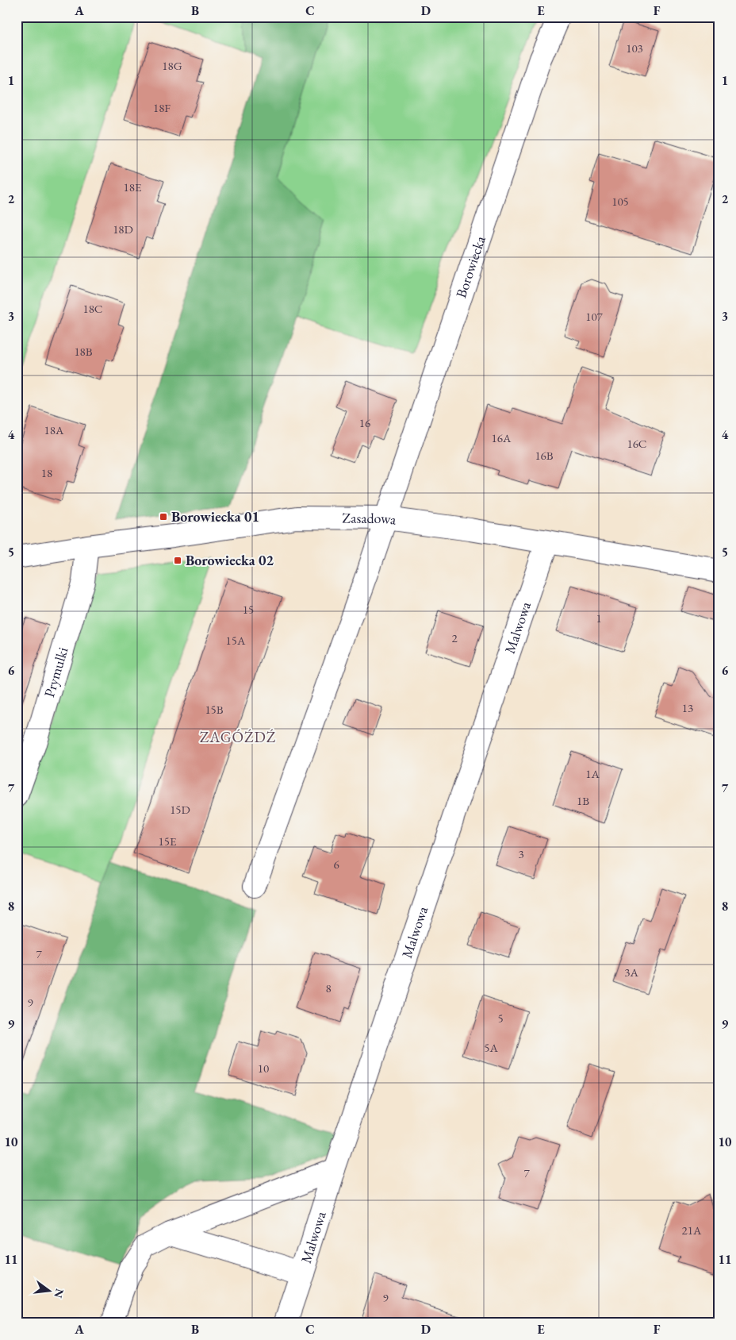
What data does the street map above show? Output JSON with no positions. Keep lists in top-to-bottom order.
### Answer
{
  "streets": {
    "street": [
      "Borowiecka",
      "Zasadowa",
      "Malwowa",
      "Prymulki"
    ]
  },
  "crossings": [
    ["Borowiecka", "Zasadowa"],
    ["Zasadowa", "Malwowa"],
    ["Zasadowa", "Prymulki"]
  ],
  "districts": ["ZAGÓŹDŹ"],
  "places": {
    "transit": ["Borowiecka 01", "Borowiecka 02"]
  },
  "house_numbers": [
    "103",
    "18G",
    "18F",
    "18E",
    "105",
    "18D",
    "18C",
    "107",
    "18B",
    "16",
    "18A",
    "16A",
    "16C",
    "16B",
    "18",
    "15",
    "1",
    "2",
    "15A",
    "13",
    "15B",
    "1A",
    "1B",
    "15D",
    "15E",
    "3",
    "6",
    "7",
    "3A",
    "8",
    "9",
    "5",
    "5A",
    "10",
    "7",
    "21A",
    "9"
  ],
  "north": "right",
  "grid": {
    "columns": [
      "A",
      "B",
      "C",
      "D",
      "E",
      "F"
    ],
    "rows": [
      "1",
      "2",
      "3",
      "4",
      "5",
      "6",
      "7",
      "8",
      "9",
      "10",
      "11"
    ]
  }
}
